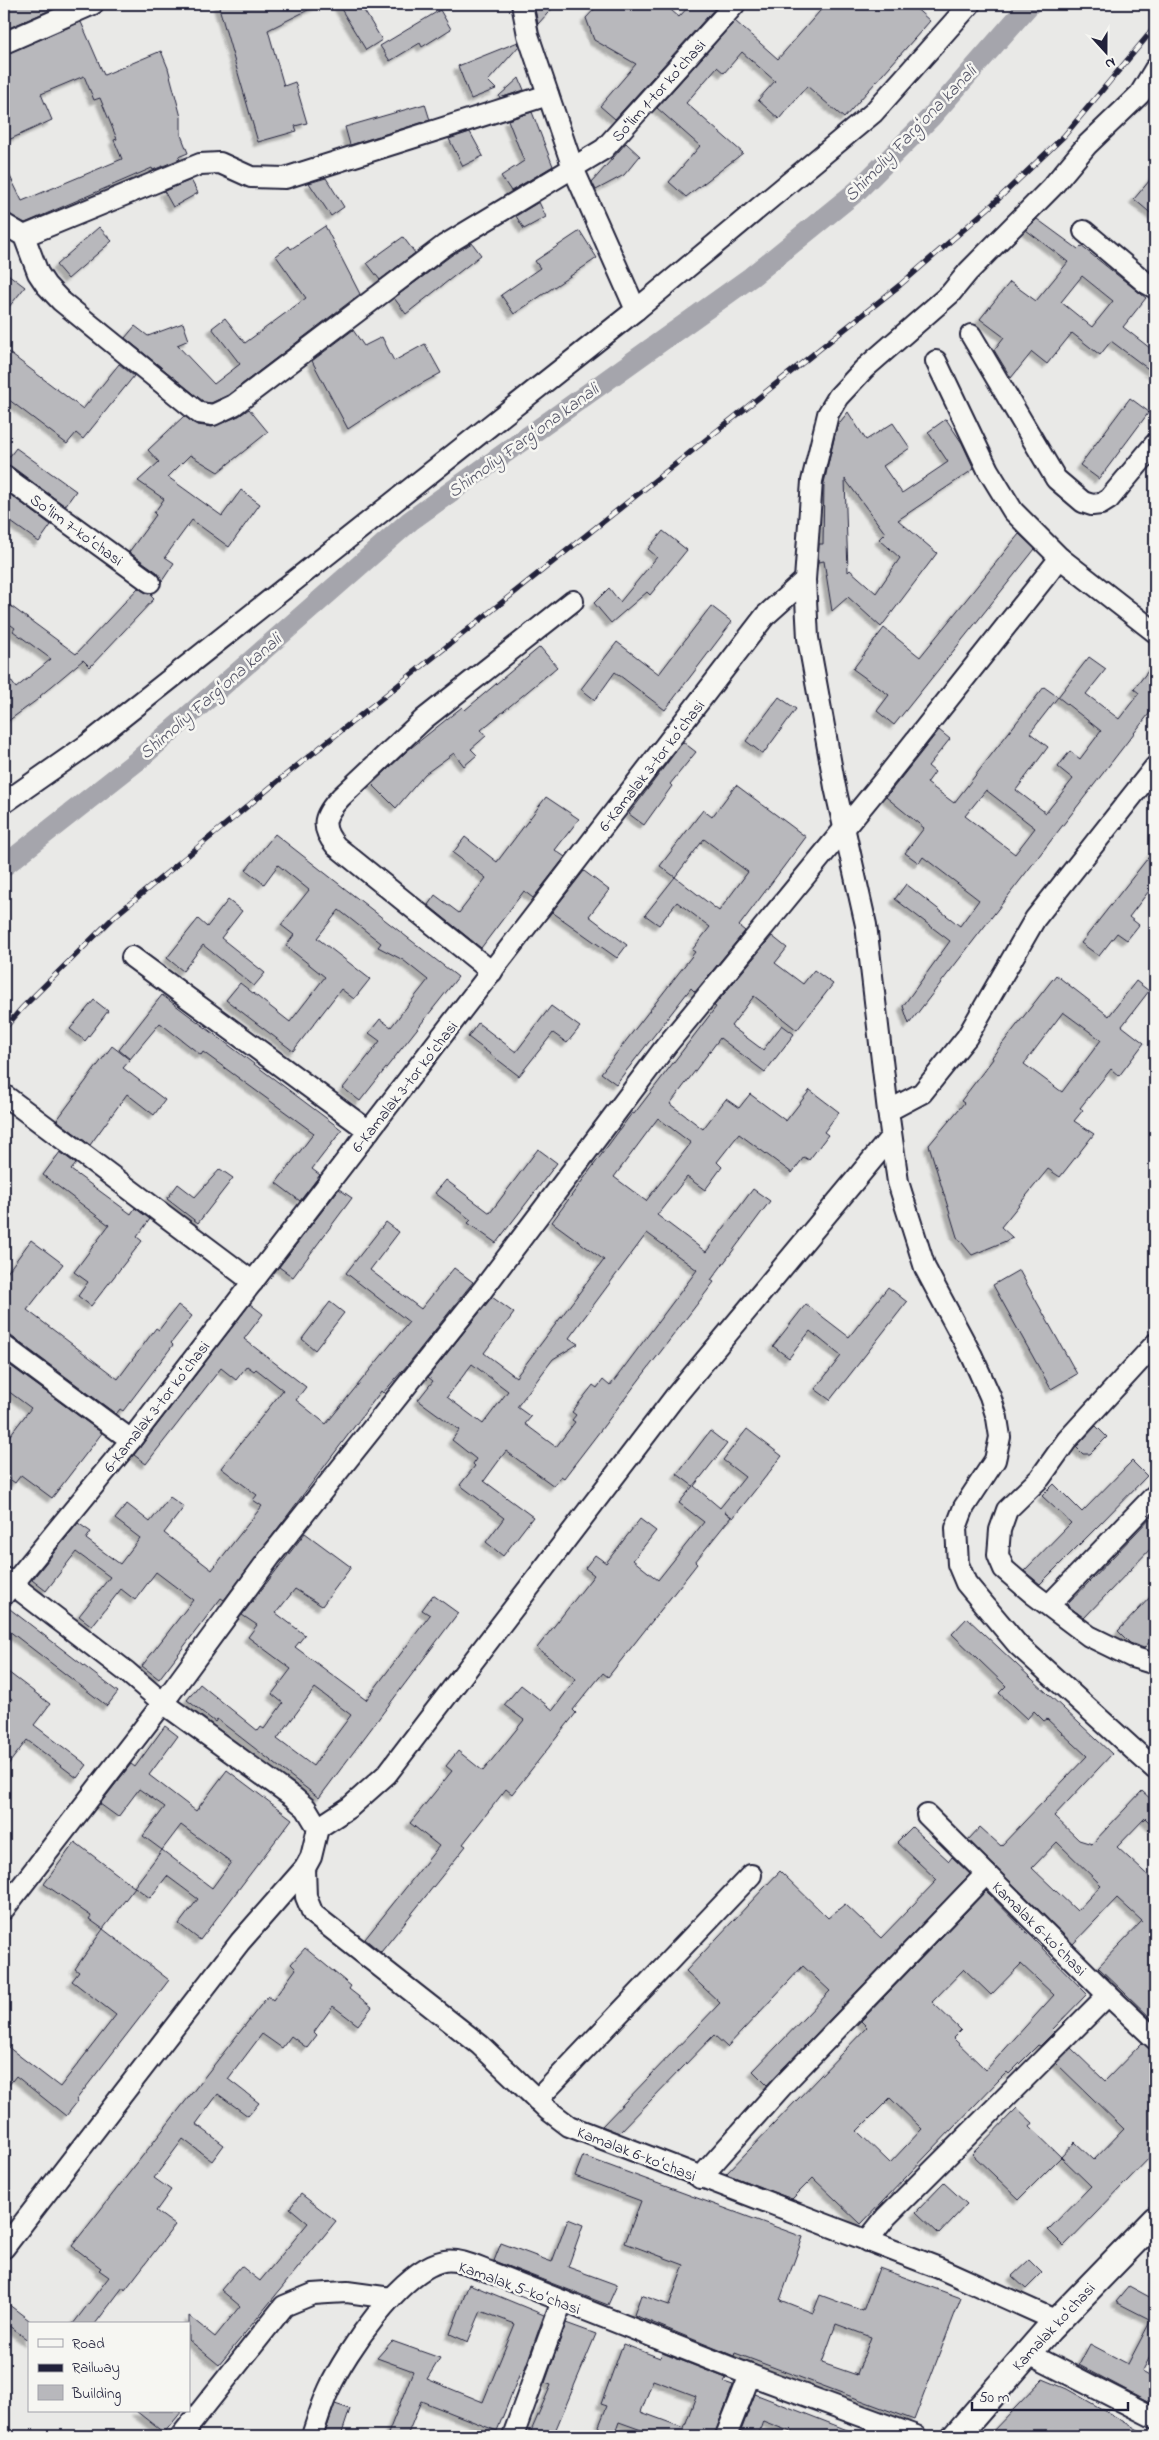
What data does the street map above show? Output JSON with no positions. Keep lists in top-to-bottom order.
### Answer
{
  "streets": {
    "street": [
      "Soʻlim 1-tor koʻchasi",
      "Soʻlim 7-koʻchasi",
      "6-Kamalak 3-tor koʻchasi",
      "Kamalak 6-koʻchasi",
      "Kamalak 5-koʻchasi",
      "Kamalak koʻchasi"
    ]
  },
  "crossings": [
    ["Kamalak 6-koʻchasi", "Kamalak koʻchasi"]
  ],
  "water": ["Shimoliy Fargʻona kanali"],
  "legend": ["Road", "Railway", "Building"],
  "scale_bar": "50 m",
  "north": "bottom"
}
